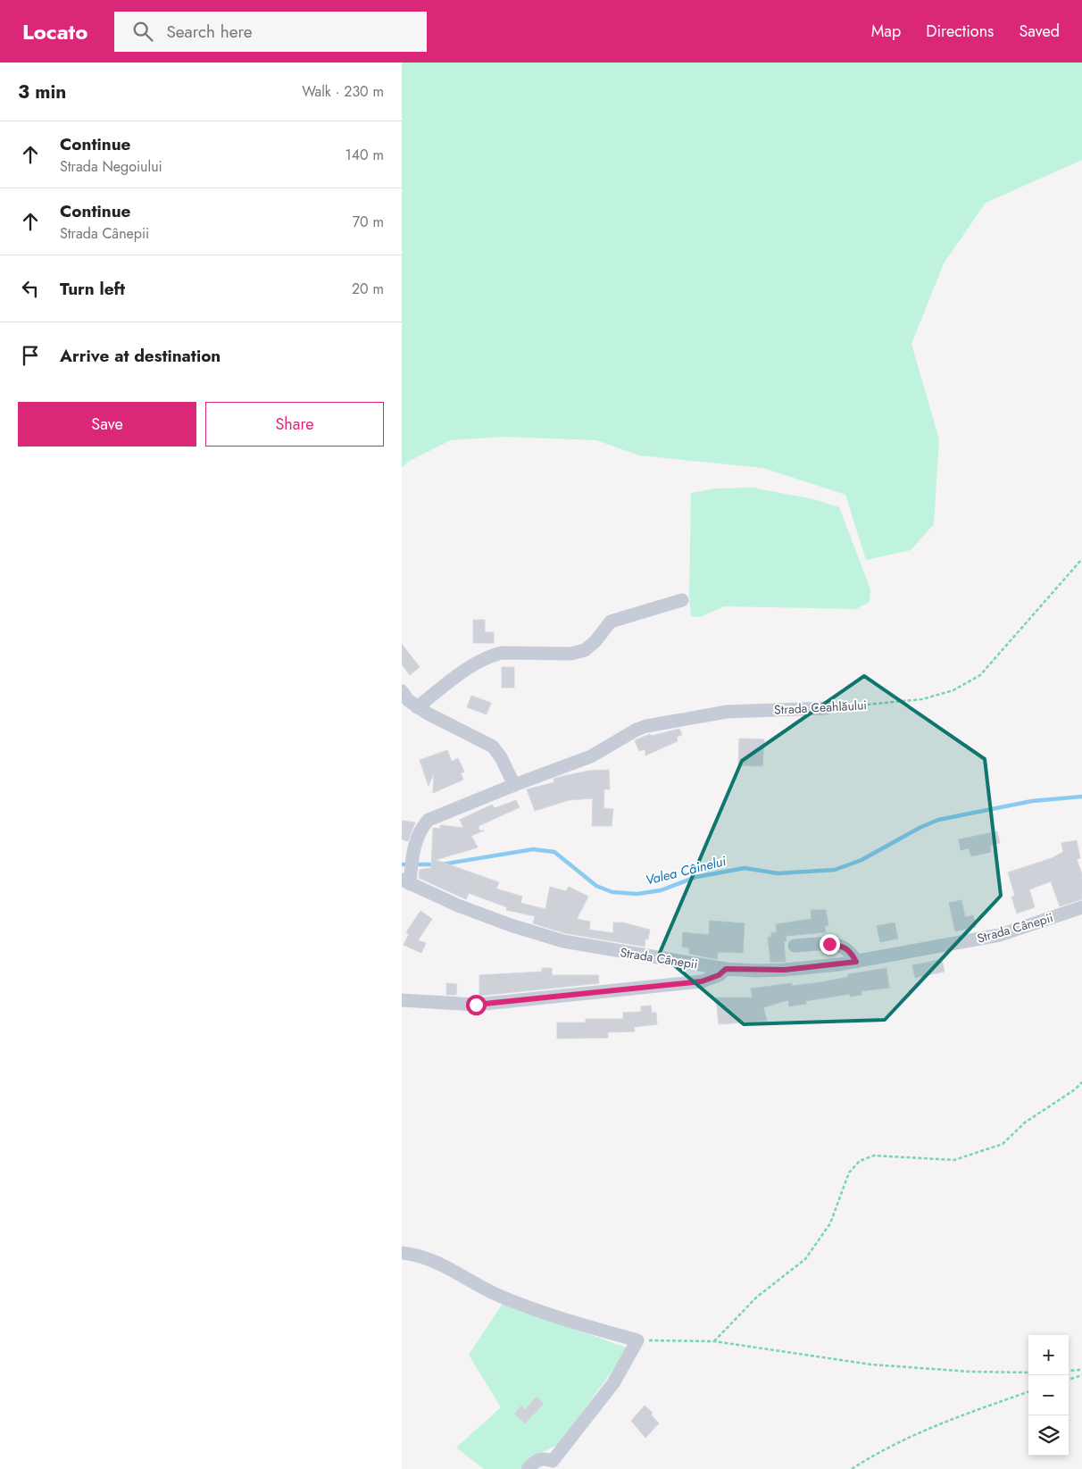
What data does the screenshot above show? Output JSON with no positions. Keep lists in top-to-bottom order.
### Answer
{
  "streets": {
    "street": ["Strada Ceahlăului", "Strada Cânepii"]
  },
  "crossings": [
    ["Strada Ceahlăului", "Strada Cânepii"]
  ],
  "water": ["Valea Câinelui"],
  "page": {
    "header": "Locato",
    "search": "Search here",
    "nav": ["Map", "Directions", "Saved"],
    "heading": ["3 min", "Walk · 230 m"],
    "list": [
      ["Continue", "Strada Negoiului", "140 m"],
      ["Continue", "Strada Cânepii", "70 m"],
      ["Turn left", "20 m"],
      "Arrive at destination"
    ],
    "buttons": ["Save", "Share"],
    "map_buttons": ["+", "−"]
  }
}
